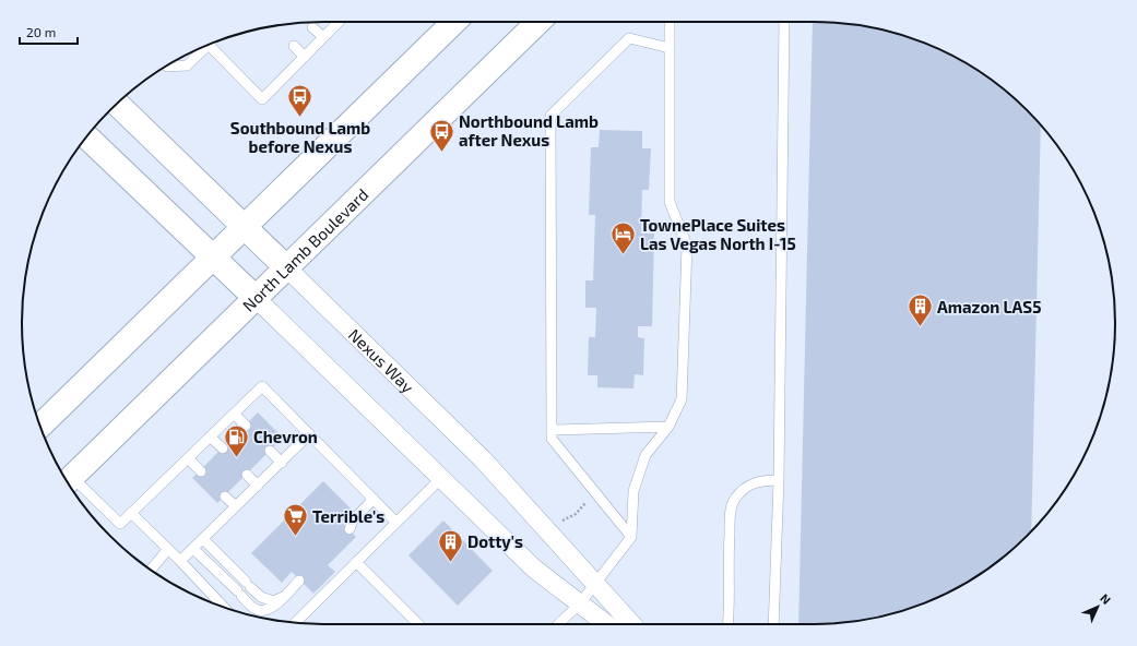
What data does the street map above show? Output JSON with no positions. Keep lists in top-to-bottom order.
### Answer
{
  "streets": {
    "main road": ["North Lamb Boulevard", "Nexus Way"]
  },
  "crossings": [
    ["North Lamb Boulevard", "Nexus Way"]
  ],
  "places": {
    "bus stop": ["Southbound Lamb before Nexus", "Northbound Lamb after Nexus"],
    "hotel": ["TownePlace Suites Las Vegas North I-15"],
    "building": ["Amazon LAS5", "Dotty's"],
    "fuel station": ["Chevron"],
    "supermarket": ["Terrible's"]
  },
  "scale_bar": "20 m",
  "north": "top right"
}
